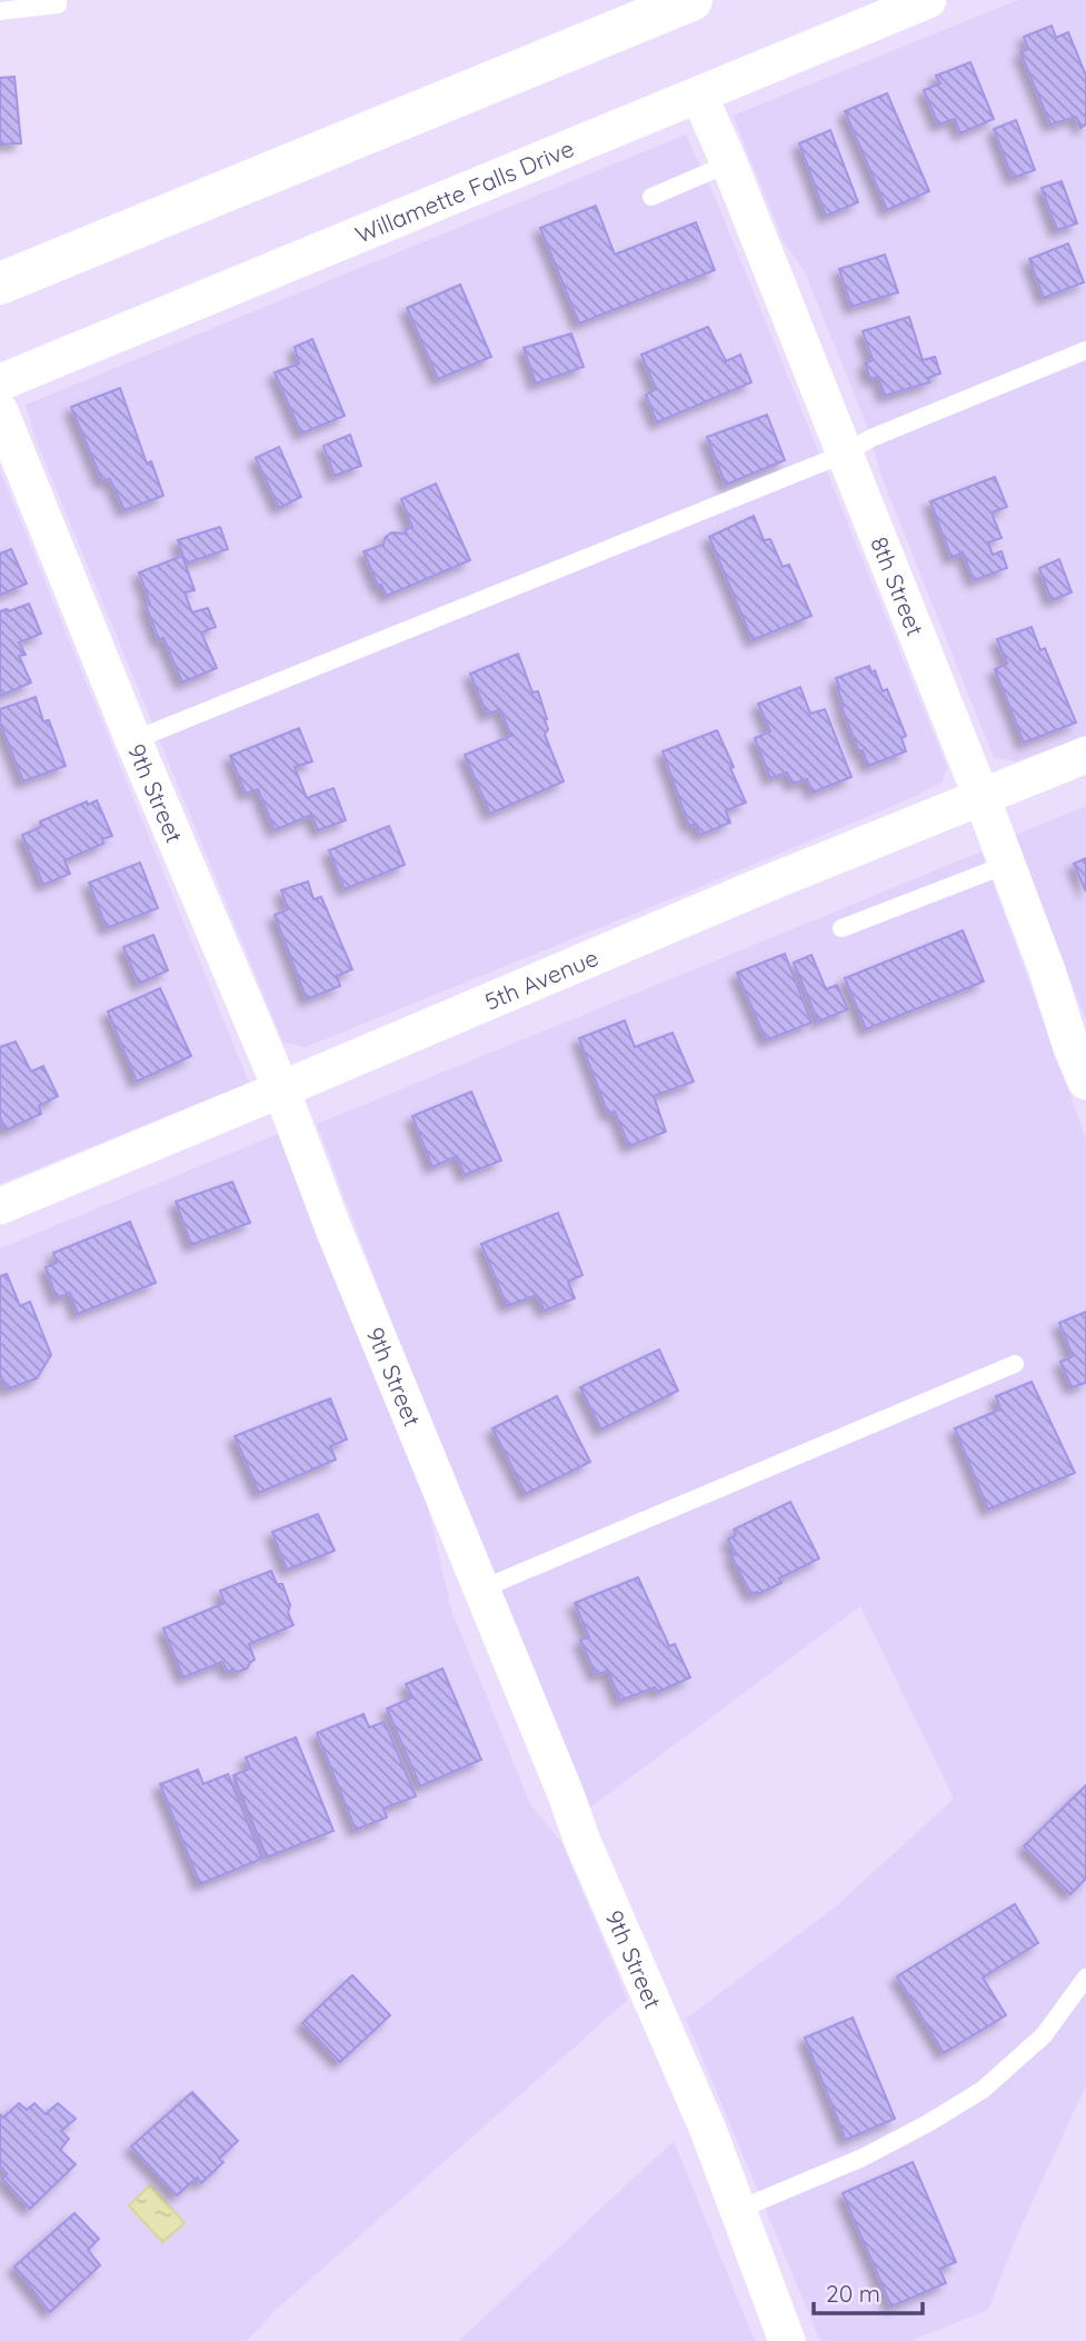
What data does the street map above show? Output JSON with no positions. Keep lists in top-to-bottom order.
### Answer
{
  "streets": {
    "street": [
      "Willamette Falls Drive",
      "8th Street",
      "9th Street",
      "5th Avenue"
    ]
  },
  "crossings": [
    ["Willamette Falls Drive", "8th Street"],
    ["8th Street", "5th Avenue"],
    ["9th Street", "5th Avenue"]
  ],
  "scale_bar": "20 m"
}
